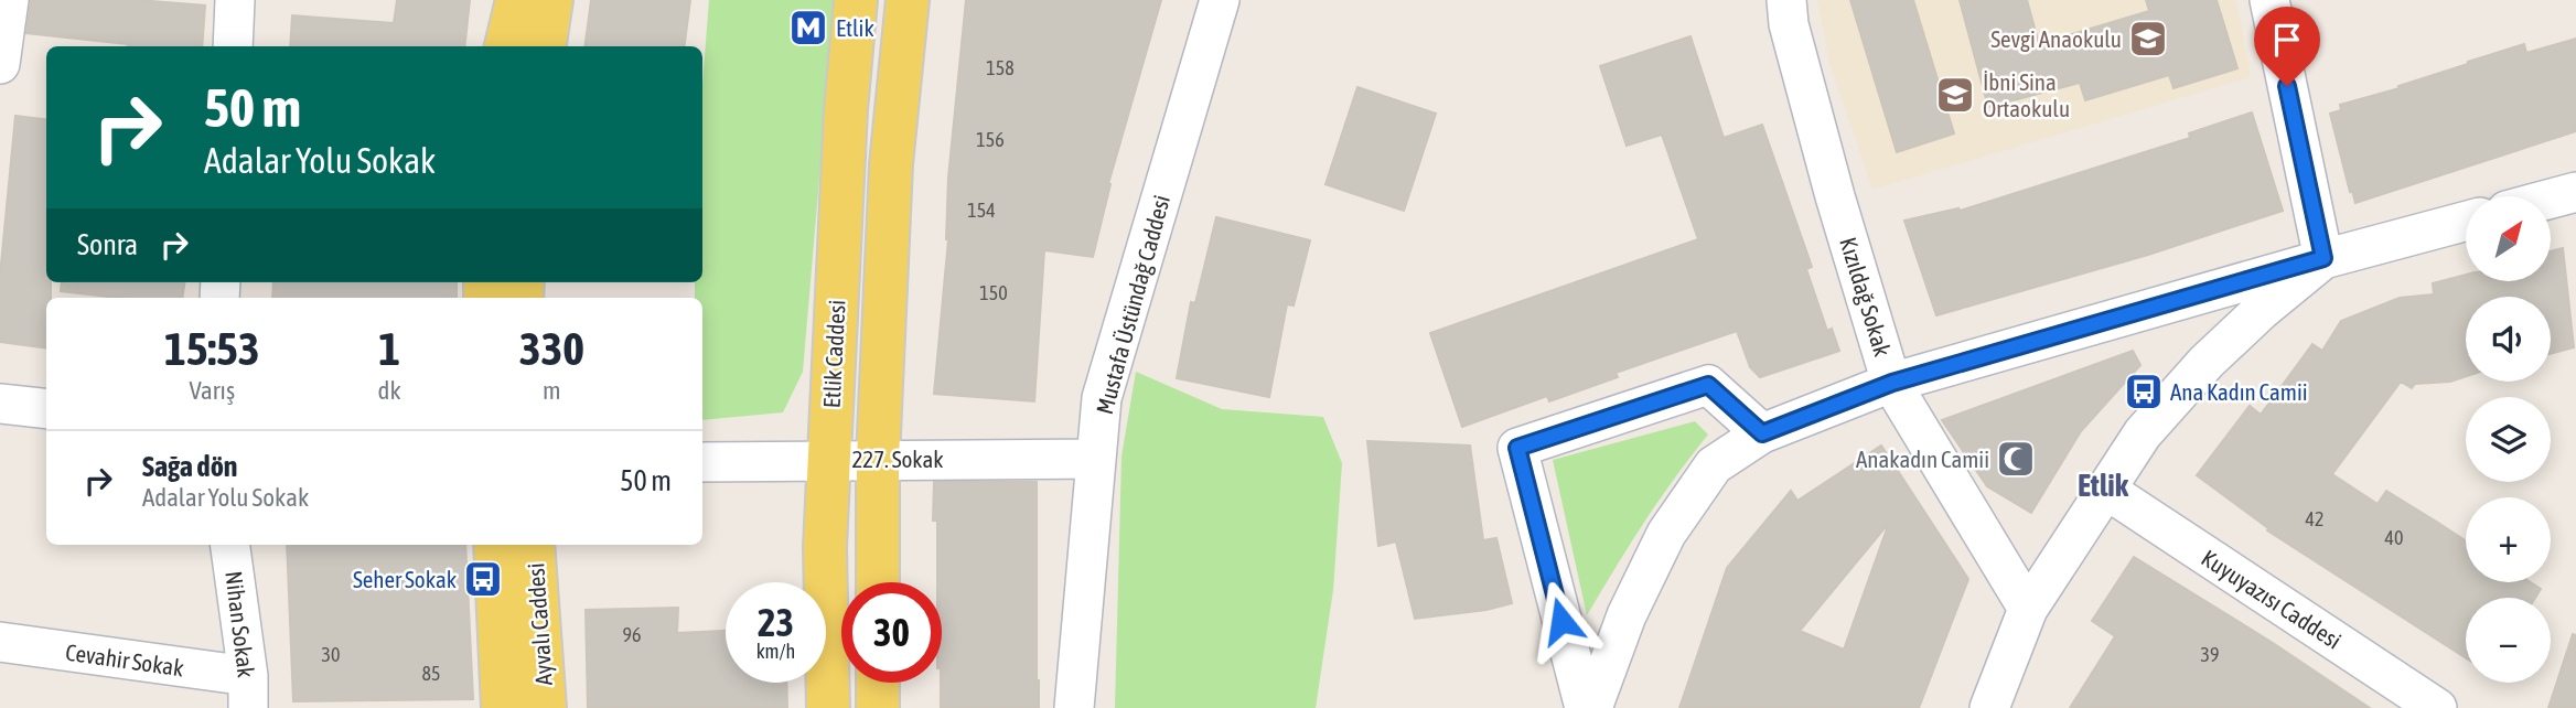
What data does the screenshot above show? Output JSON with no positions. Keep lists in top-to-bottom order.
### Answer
{
  "streets": {
    "main road": ["Etlik Caddesi", "Ayvalı Caddesi"],
    "street": [
      "Kızıldağ Sokak",
      "Mustafa Üstündağ Caddesi",
      "227. Sokak",
      "Kuyuyazısı Caddesi",
      "Nihan Sokak",
      "Cevahir Sokak"
    ]
  },
  "crossings": [
    ["Mustafa Üstündağ Caddesi", "227. Sokak"],
    ["Etlik Caddesi", "227. Sokak"],
    ["Nihan Sokak", "Cevahir Sokak"]
  ],
  "districts": ["Etlik"],
  "places": {
    "metro station": ["Etlik"],
    "school or university": ["Sevgi Anaokulu", "İbni Sina Ortaokulu"],
    "bus stop": ["Ana Kadın Camii", "Seher Sokak"],
    "mosque": ["Anakadın Camii"]
  },
  "house_numbers": [
    "158",
    "156",
    "154",
    "150",
    "42",
    "40",
    "96",
    "30",
    "39",
    "85"
  ],
  "north": "top right",
  "page": {
    "turn": ["50 m", "Adalar Yolu Sokak"],
    "map_buttons": ["+", "−"],
    "then": "Sonra",
    "eta": [
      "15:53",
      "Varış",
      "1",
      "dk",
      "330",
      "m"
    ],
    "list": [
      {
        "name": "Sağa dön",
        "note": "Adalar Yolu Sokak",
        "value": "50 m"
      }
    ],
    "speed": "23 km/h",
    "limit": "30"
  }
}
